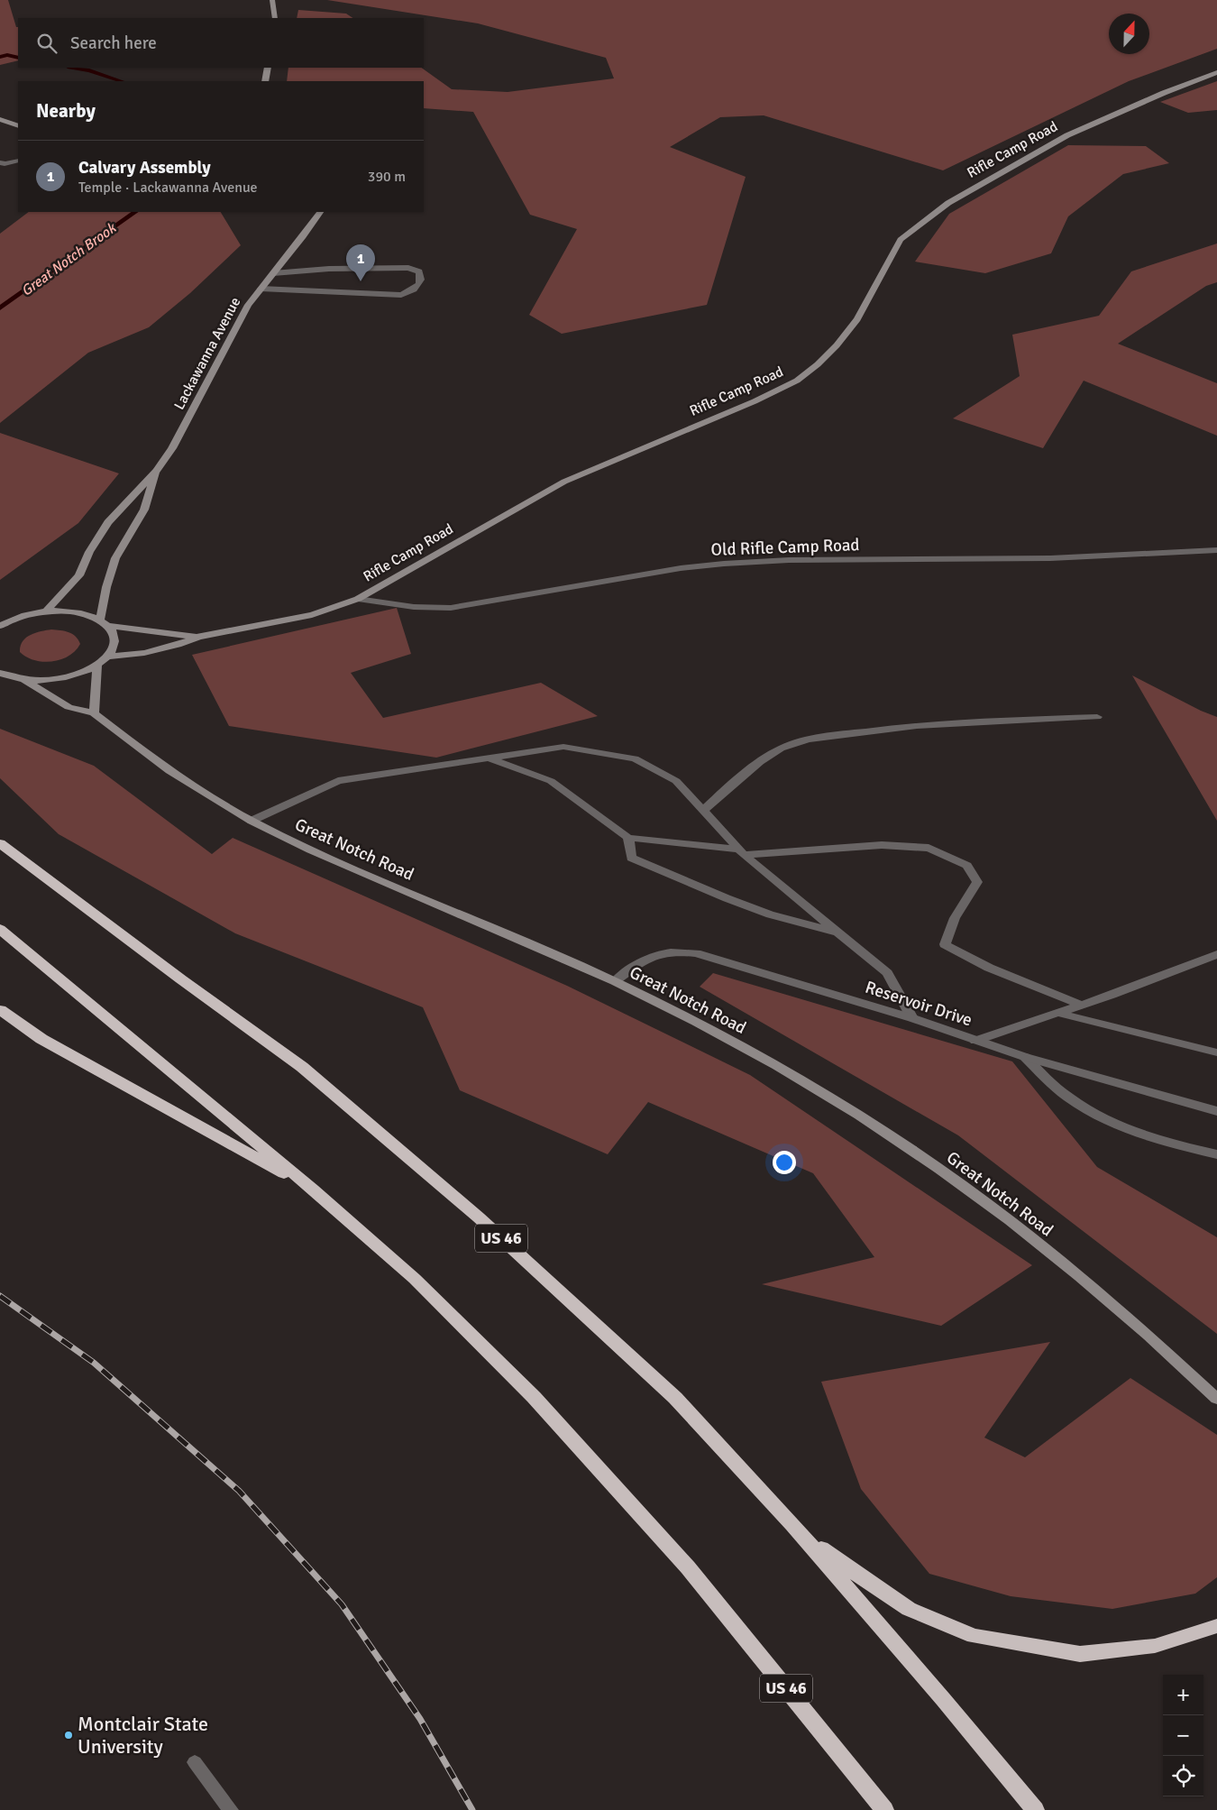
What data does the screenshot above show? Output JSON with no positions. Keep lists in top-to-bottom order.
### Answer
{
  "streets": {
    "highway": ["US 46"],
    "street": [
      "Rifle Camp Road",
      "Lackawanna Avenue",
      "Old Rifle Camp Road",
      "Great Notch Road",
      "Reservoir Drive"
    ]
  },
  "crossings": [
    ["Rifle Camp Road", "Old Rifle Camp Road"],
    ["Great Notch Road", "Reservoir Drive"]
  ],
  "water": ["Great Notch Brook"],
  "places": ["Montclair State University"],
  "north": "top",
  "page": {
    "search": "Search here",
    "heading": "Nearby",
    "list": [
      {
        "mark": "1",
        "name": "Calvary Assembly",
        "note": "Temple · Lackawanna Avenue",
        "value": "390 m"
      }
    ],
    "pins": "1",
    "map_buttons": ["+", "−"]
  }
}
